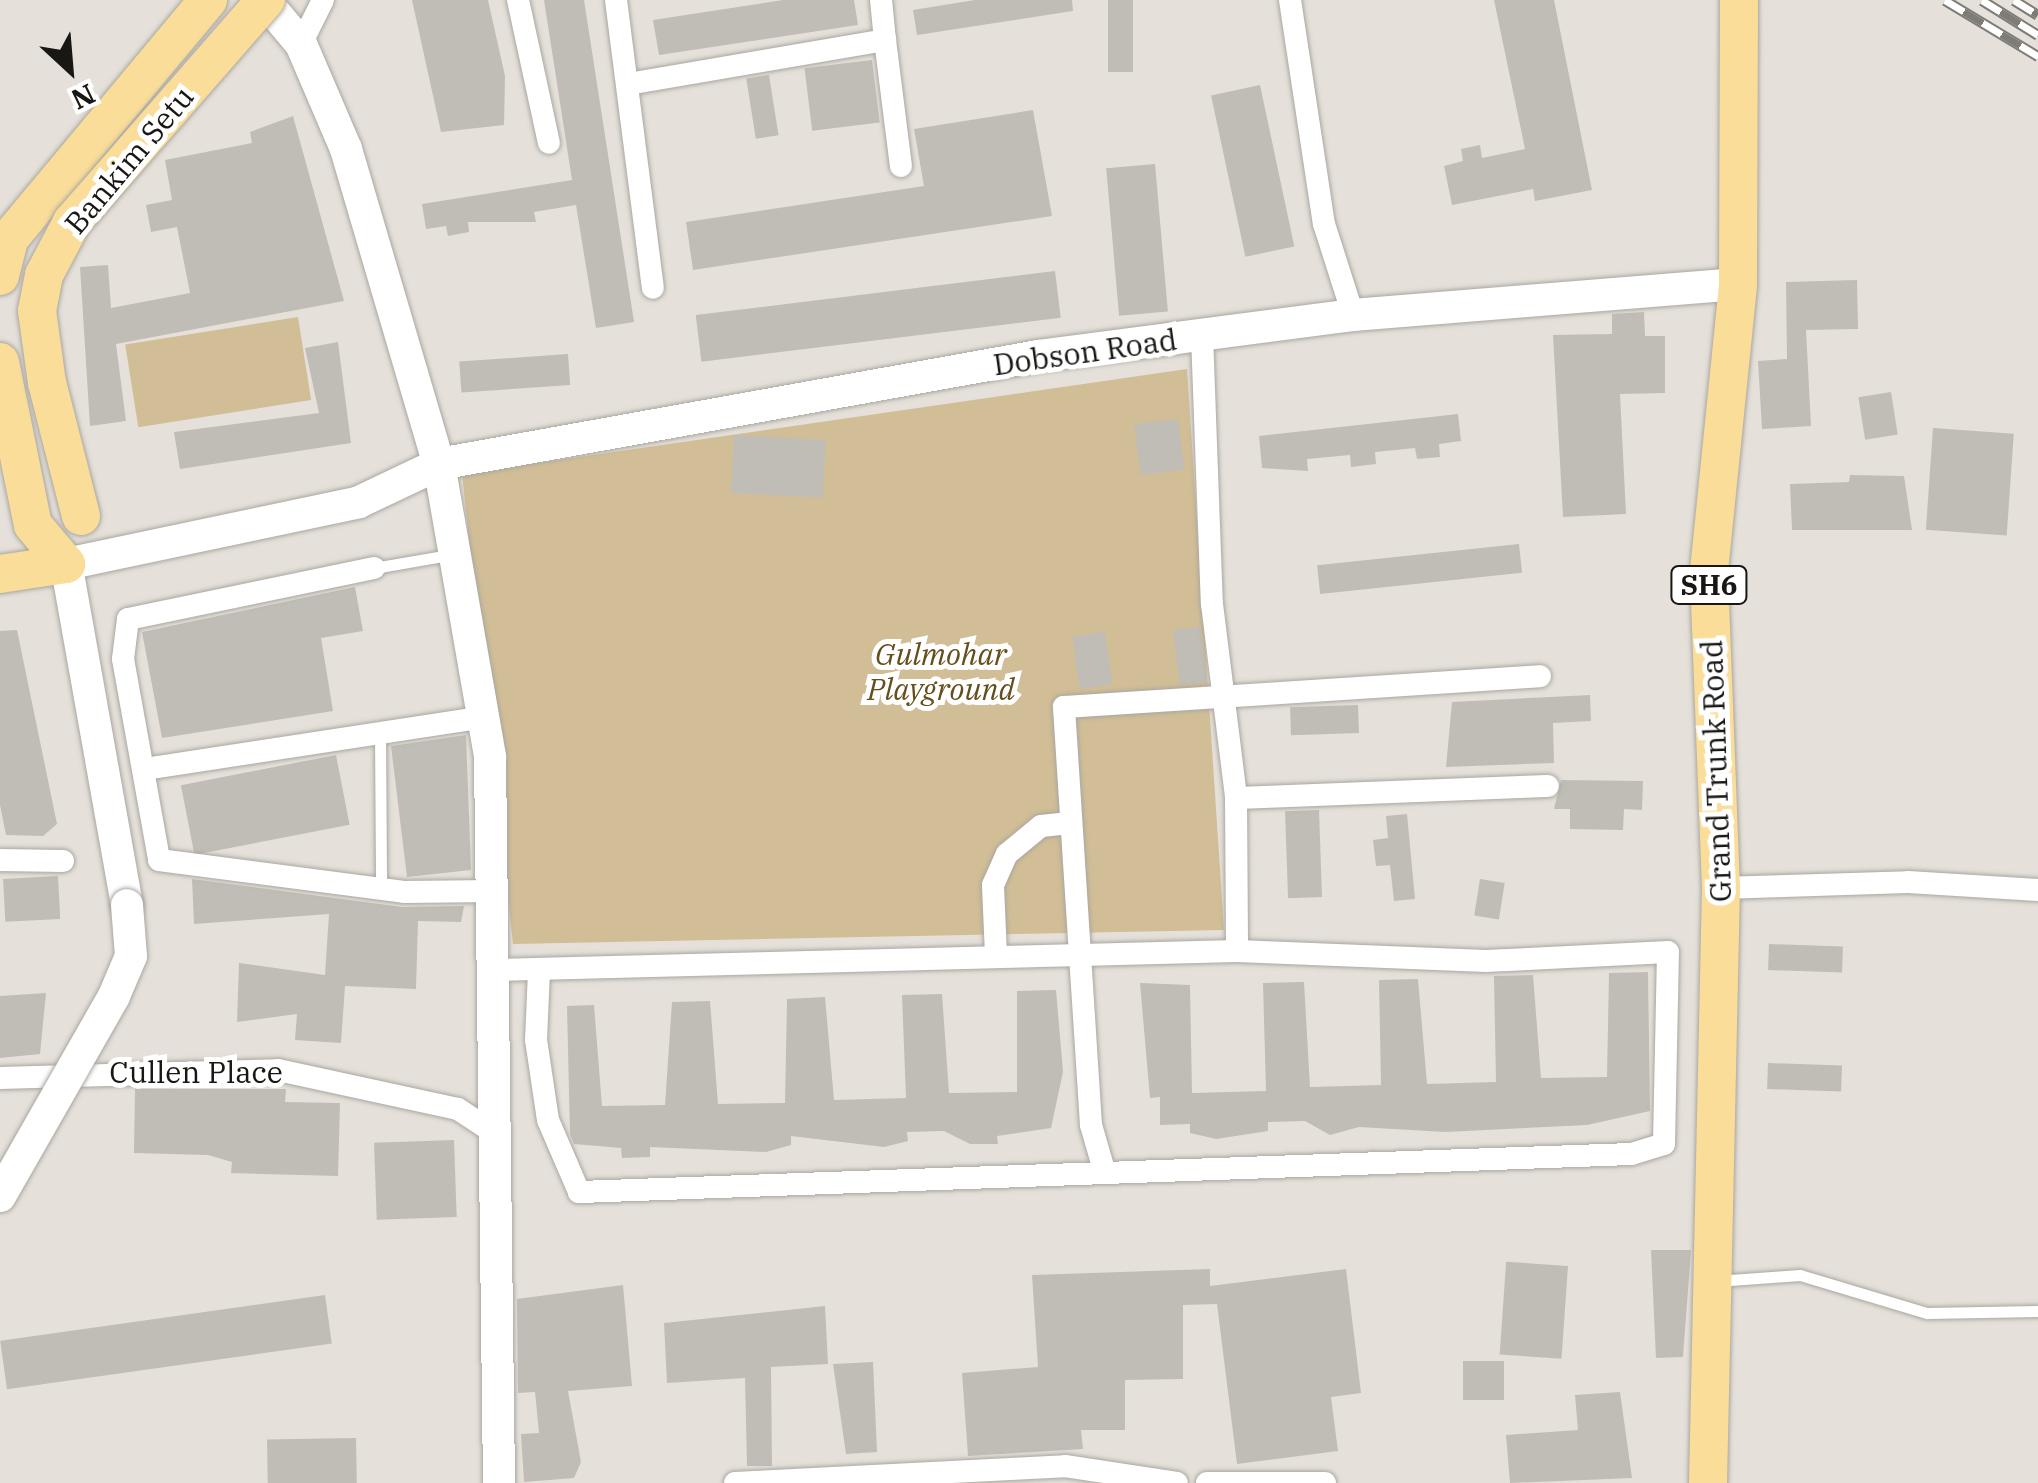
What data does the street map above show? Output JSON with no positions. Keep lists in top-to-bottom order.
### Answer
{
  "streets": {
    "main road": [
      "Bankim Setu",
      "Dobson Road",
      "SH6",
      "Grand Trunk Road"
    ],
    "street": ["Cullen Place"]
  },
  "crossings": [
    ["Bankim Setu", "Dobson Road"],
    ["Dobson Road", "Grand Trunk Road"]
  ],
  "parks": ["Gulmohar Playground"],
  "north": "bottom right"
}
